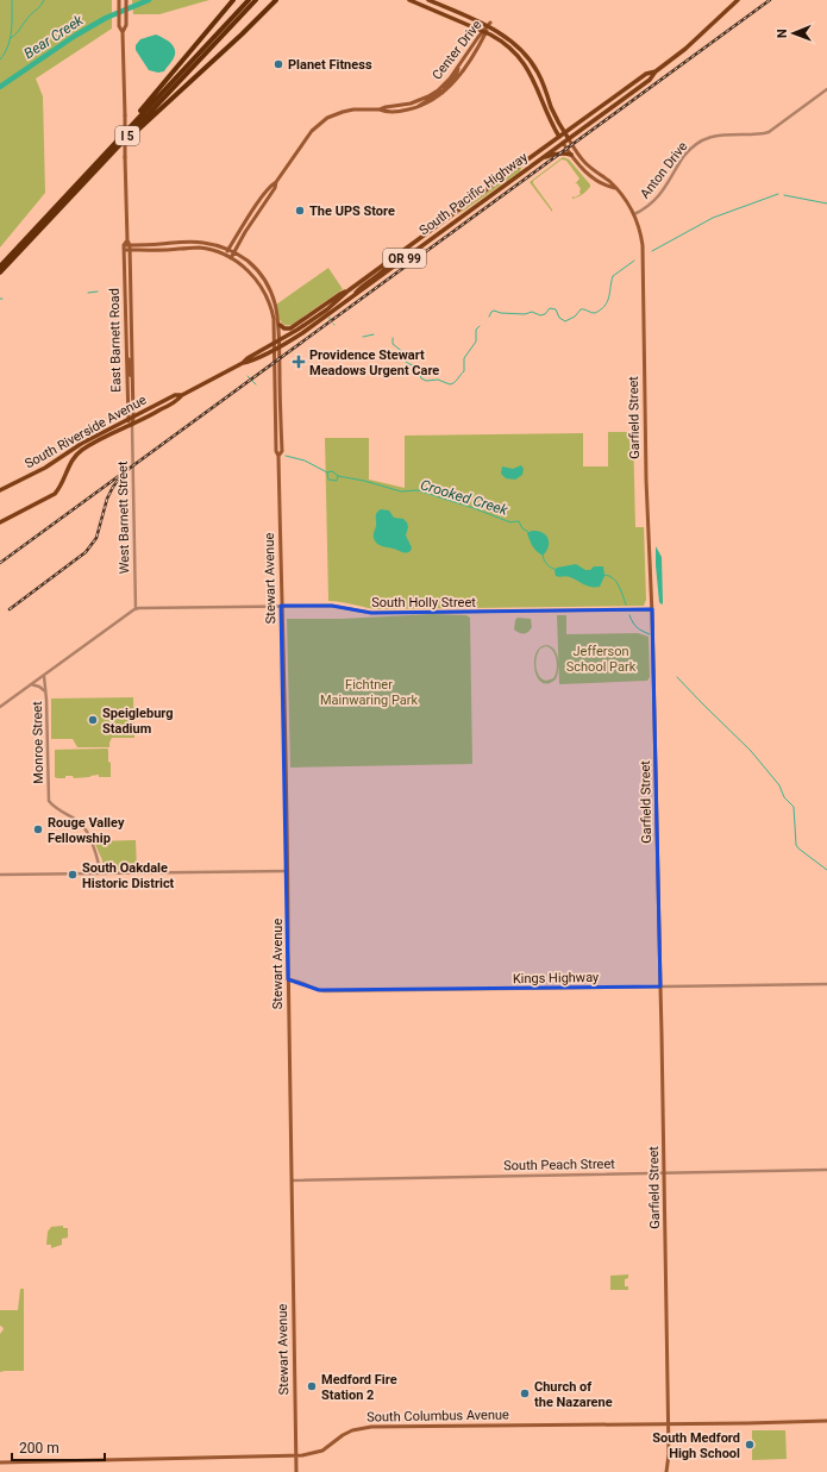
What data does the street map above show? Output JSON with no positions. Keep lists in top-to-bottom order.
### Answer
{
  "streets": {
    "highway": ["I 5"],
    "main road": [
      "Center Drive",
      "South Pacific Highway",
      "OR 99",
      "East Barnett Road",
      "Garfield Street",
      "South Riverside Avenue",
      "Stewart Avenue",
      "South Columbus Avenue"
    ],
    "street": [
      "Anton Drive",
      "West Barnett Street",
      "South Holly Street",
      "Monroe Street",
      "Kings Highway",
      "South Peach Street"
    ]
  },
  "crossings": [
    ["Center Drive", "Garfield Street"],
    ["Center Drive", "Stewart Avenue"],
    ["Anton Drive", "Garfield Street"],
    ["South Pacific Highway", "Garfield Street"],
    ["South Pacific Highway", "South Riverside Avenue"],
    ["South Pacific Highway", "Stewart Avenue"],
    ["OR 99", "South Riverside Avenue"],
    ["East Barnett Road", "South Riverside Avenue"],
    ["East Barnett Road", "West Barnett Street"],
    ["East Barnett Road", "Stewart Avenue"],
    ["Garfield Street", "South Holly Street"],
    ["Garfield Street", "Kings Highway"],
    ["Garfield Street", "South Peach Street"],
    ["Garfield Street", "South Columbus Avenue"],
    ["South Riverside Avenue", "West Barnett Street"],
    ["South Riverside Avenue", "Stewart Avenue"],
    ["West Barnett Street", "South Holly Street"],
    ["Stewart Avenue", "South Holly Street"],
    ["Stewart Avenue", "Kings Highway"],
    ["Stewart Avenue", "South Peach Street"],
    ["Stewart Avenue", "South Columbus Avenue"]
  ],
  "water": ["Bear Creek", "Crooked Creek"],
  "parks": ["Jefferson School Park", "Fichtner Mainwaring Park"],
  "places": {
    "other": [
      "Planet Fitness",
      "The UPS Store",
      "Speigleburg Stadium",
      "Rouge Valley Fellowship",
      "South Oakdale Historic District",
      "Medford Fire Station 2",
      "Church of the Nazarene",
      "South Medford High School"
    ],
    "health": ["Providence Stewart Meadows Urgent Care"]
  },
  "scale_bar": "200 m",
  "north": "left"
}
